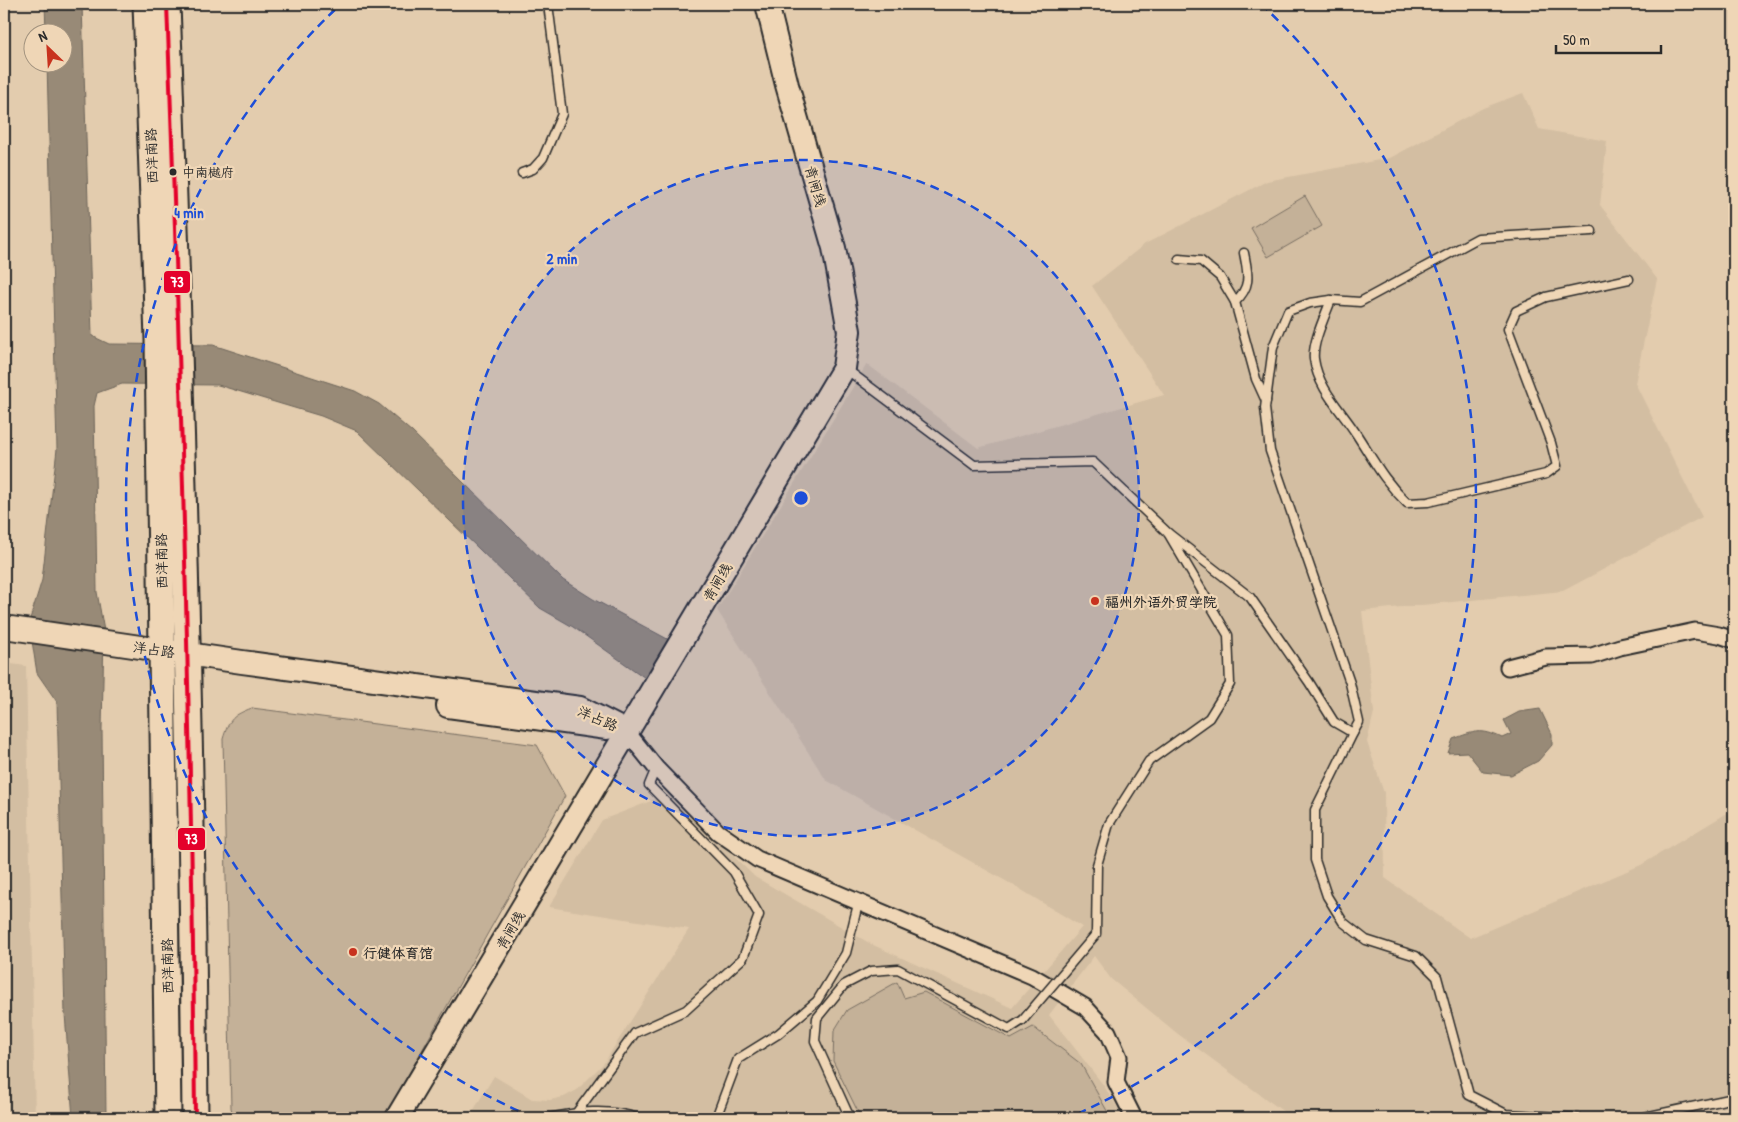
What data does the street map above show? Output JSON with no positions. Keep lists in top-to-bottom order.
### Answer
{
  "streets": {
    "main road": ["西洋南路", "青闸线", "洋占路"]
  },
  "crossings": [
    ["西洋南路", "洋占路"],
    ["青闸线", "洋占路"]
  ],
  "places": ["中南樾府", "福州外语外贸学院", "行健体育馆"],
  "lines": ["transit line 73"],
  "scale_bar": "50 m",
  "north": "top left",
  "rings": ["4 min", "2 min"]
}
